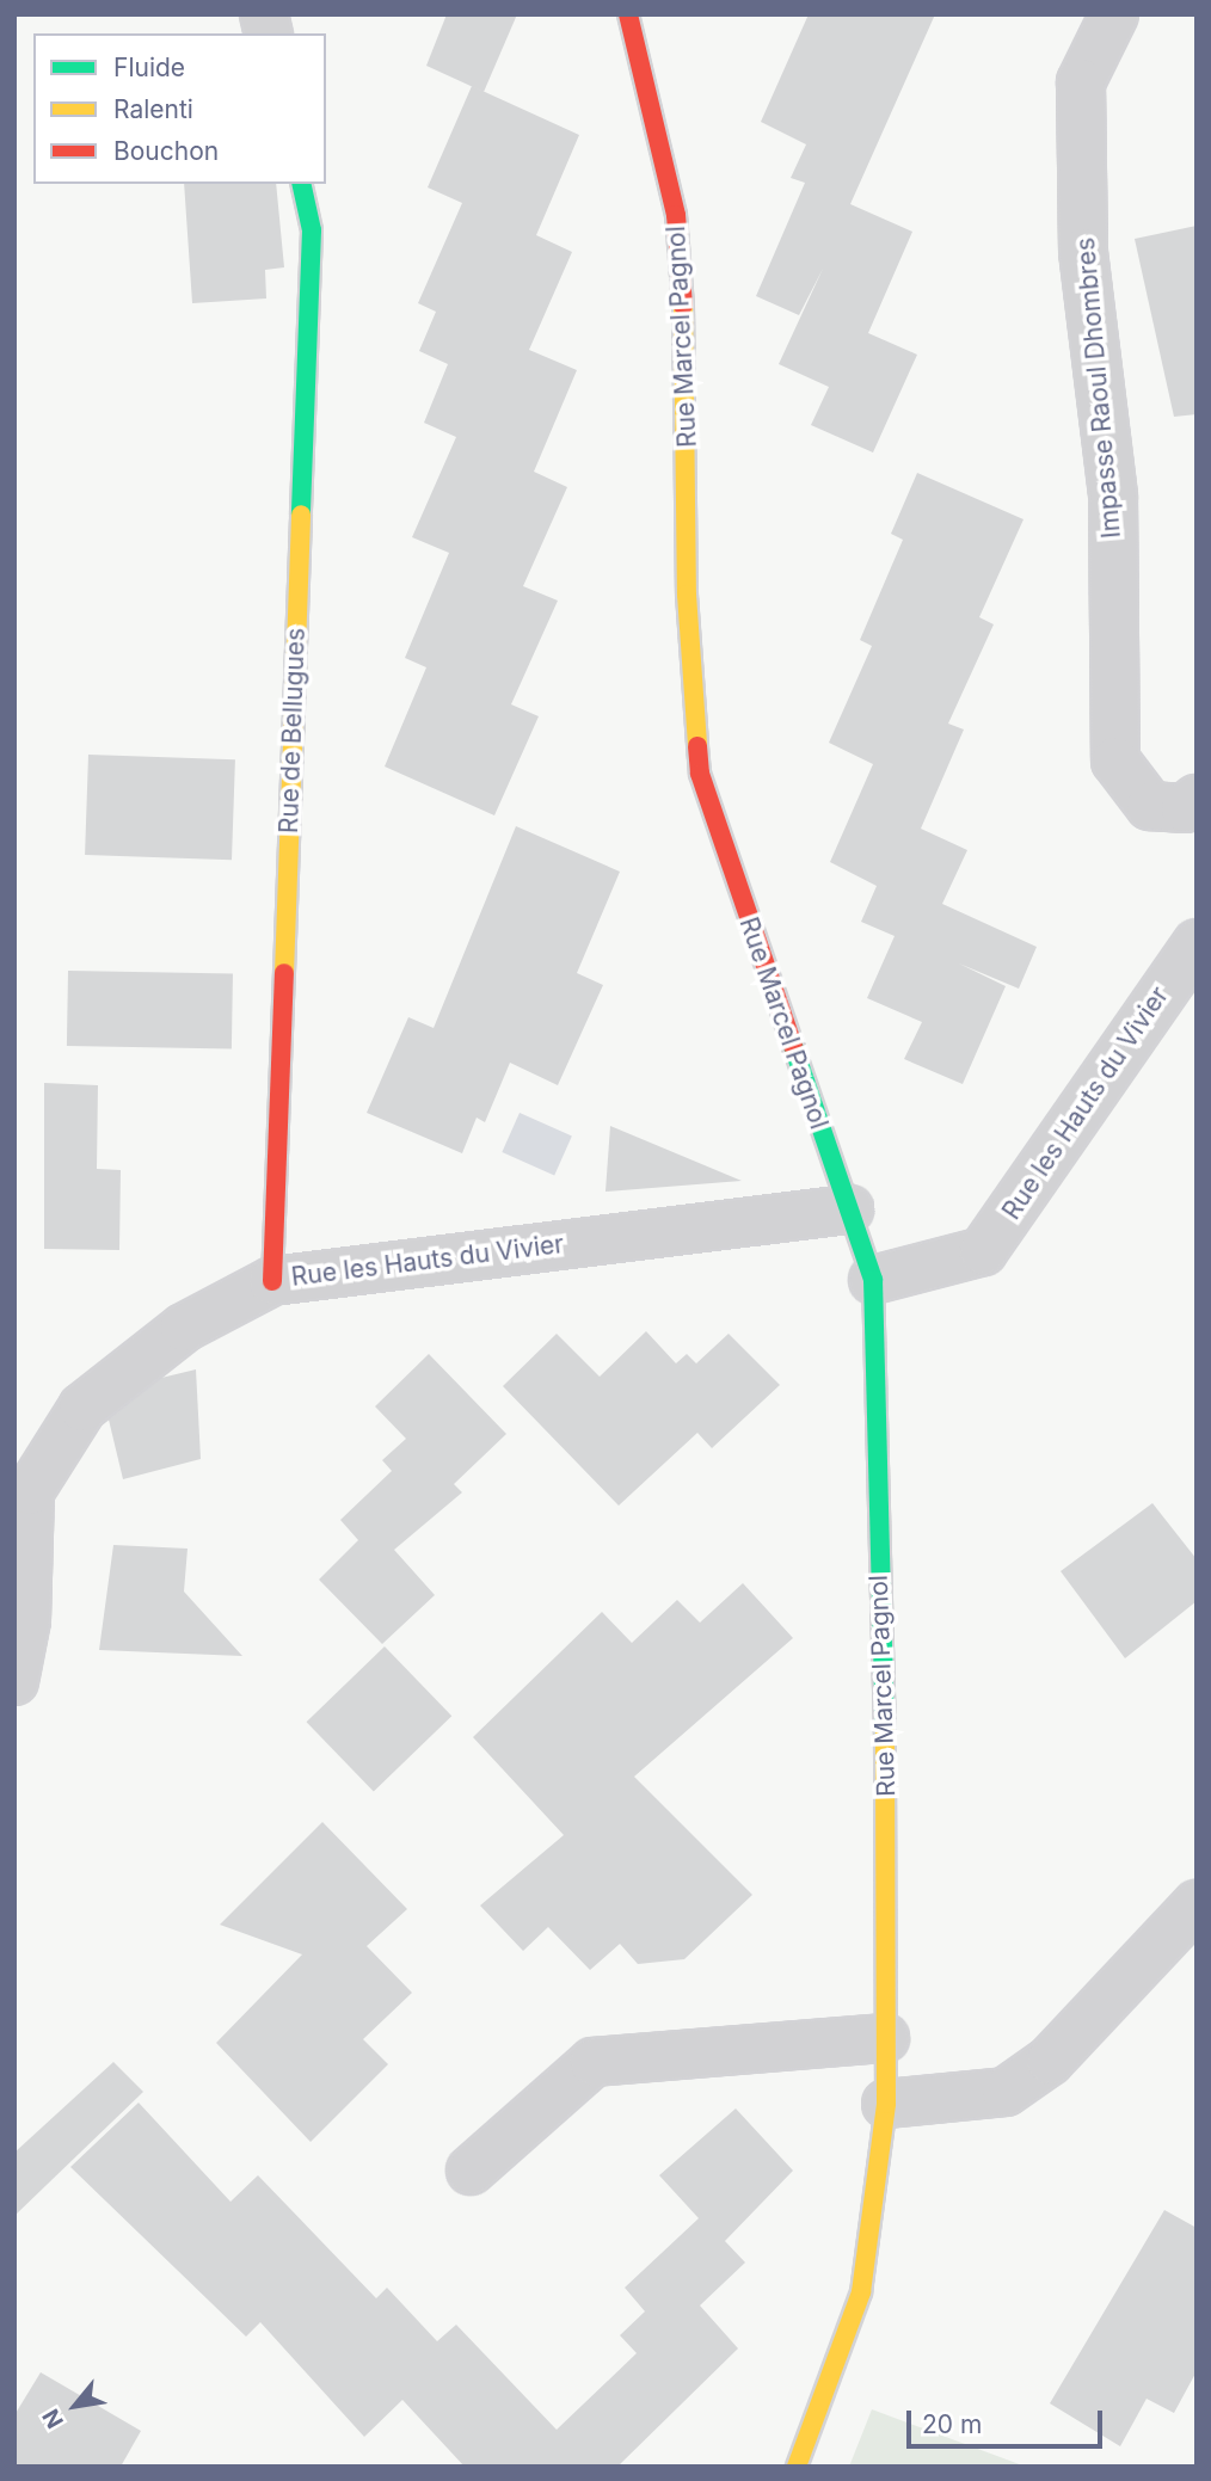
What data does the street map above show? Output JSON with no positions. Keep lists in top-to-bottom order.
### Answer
{
  "streets": {
    "street": [
      "Rue Marcel Pagnol",
      "Impasse Raoul Dhombres",
      "Rue de Bellugues",
      "Rue les Hauts du Vivier"
    ]
  },
  "crossings": [
    ["Rue Marcel Pagnol", "Rue les Hauts du Vivier"],
    ["Rue de Bellugues", "Rue les Hauts du Vivier"]
  ],
  "legend": ["Fluide", "Ralenti", "Bouchon"],
  "scale_bar": "20 m",
  "north": "bottom left"
}
